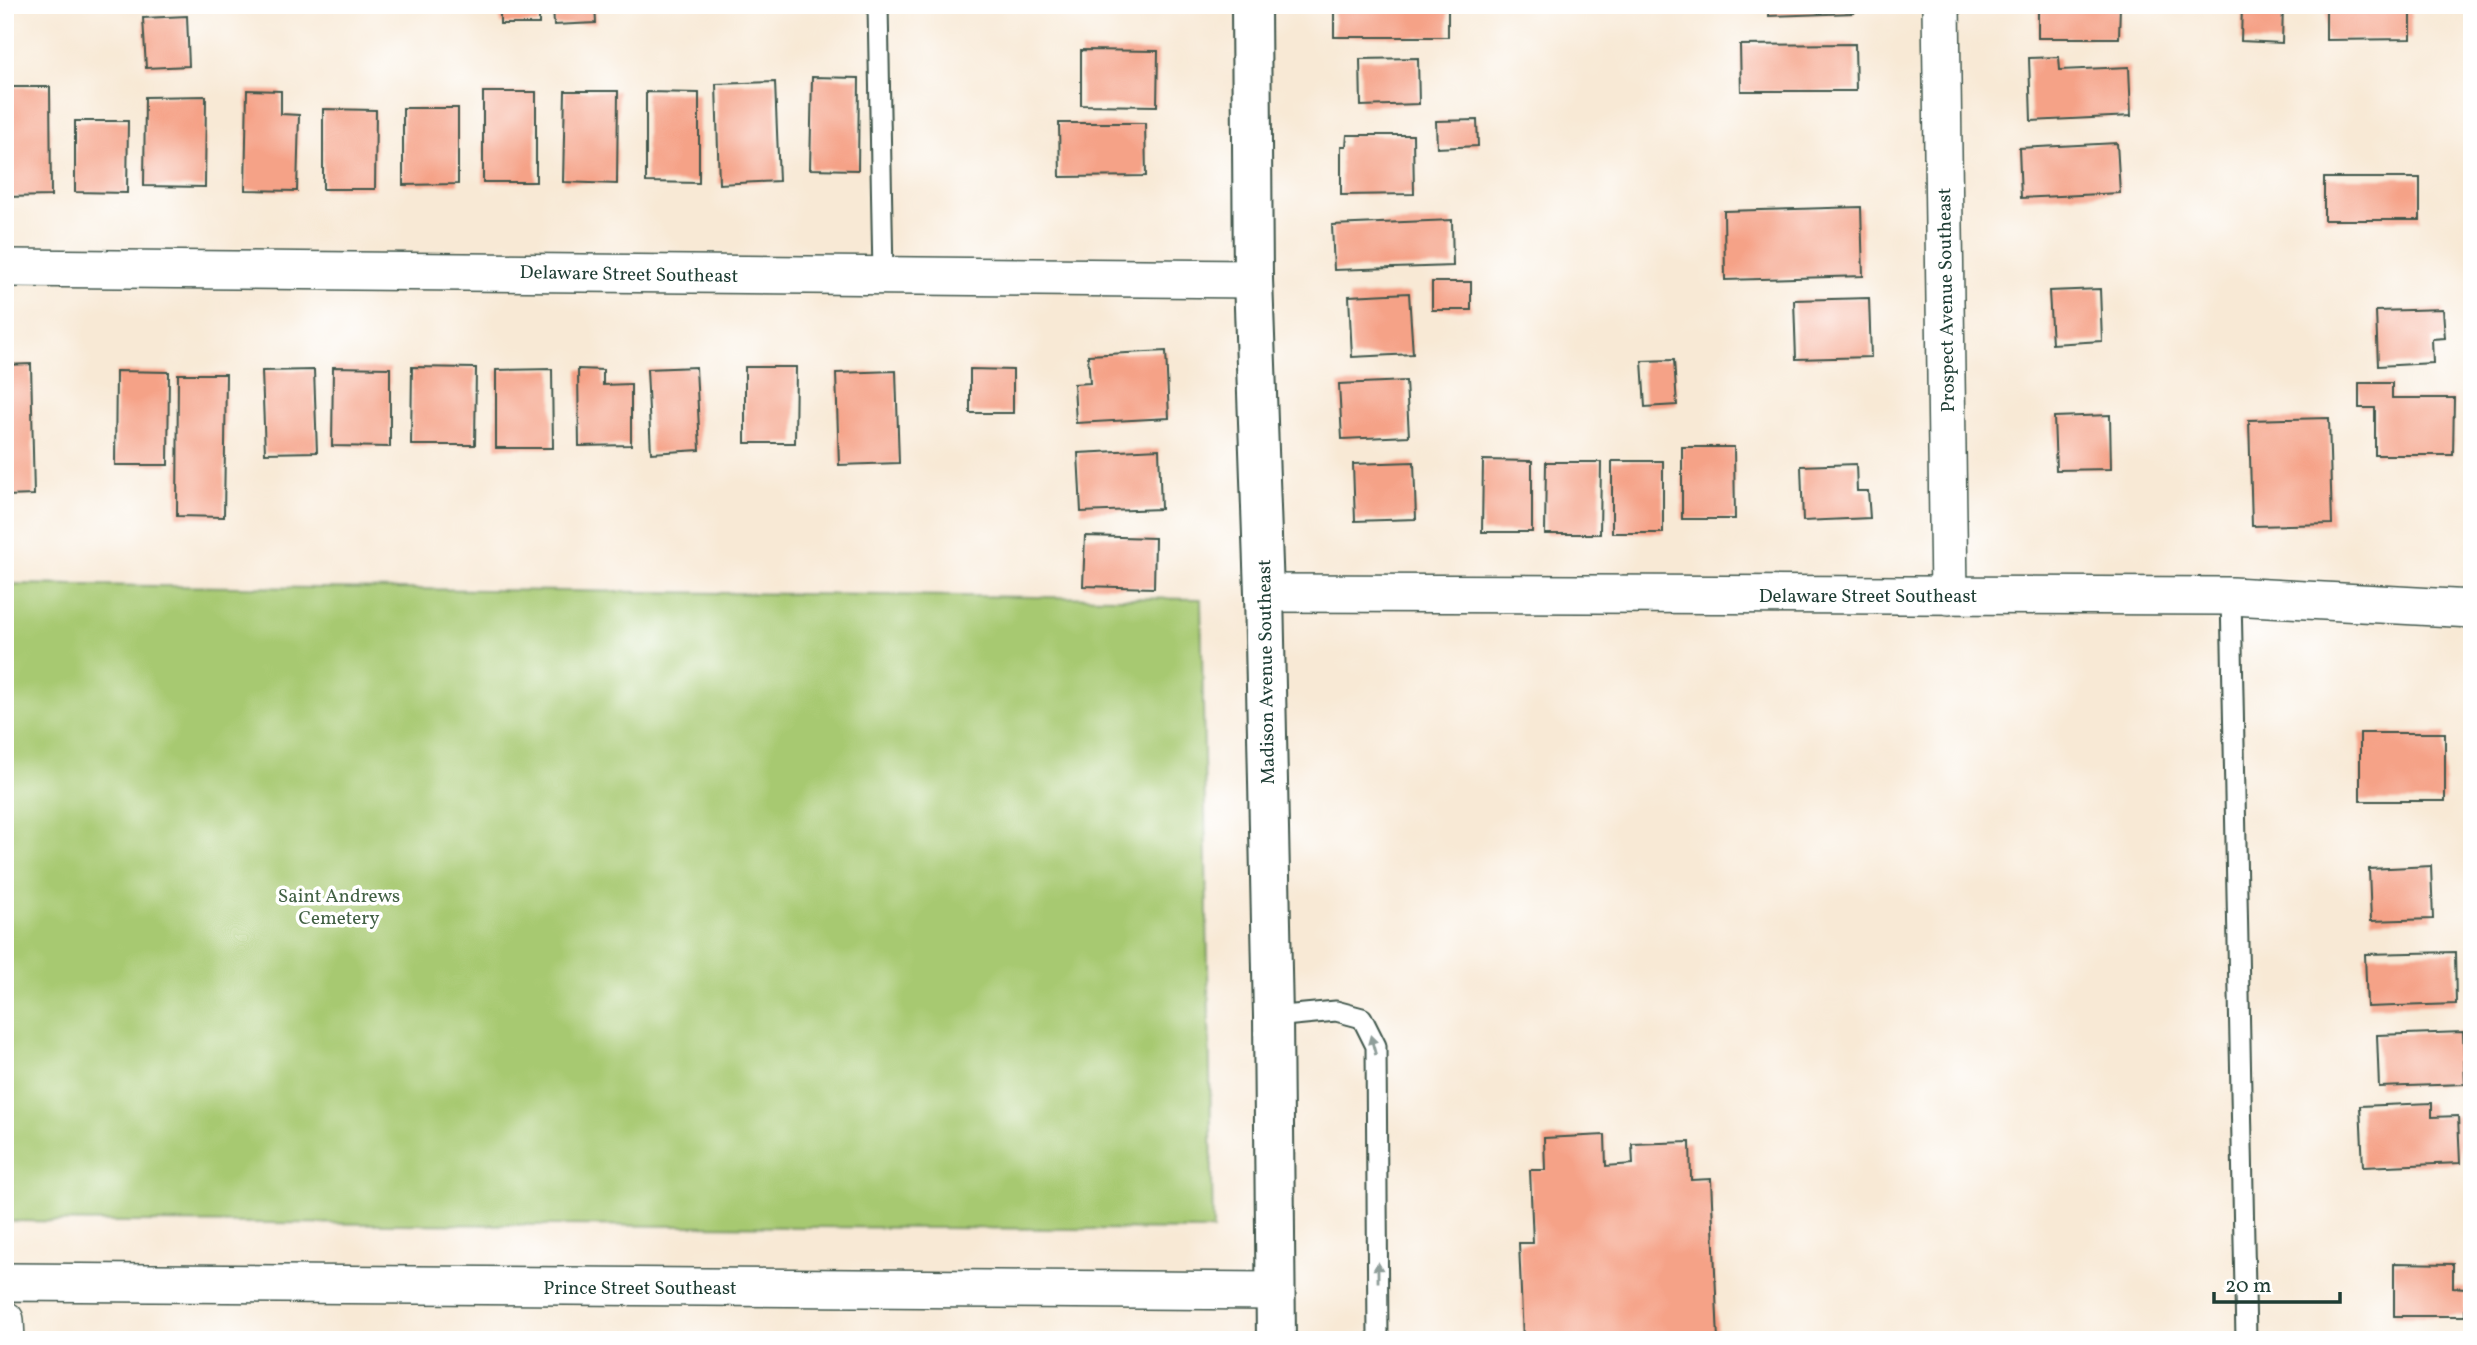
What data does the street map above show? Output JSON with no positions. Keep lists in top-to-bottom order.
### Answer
{
  "streets": {
    "street": [
      "Delaware Street Southeast",
      "Prospect Avenue Southeast",
      "Madison Avenue Southeast",
      "Prince Street Southeast"
    ]
  },
  "crossings": [
    ["Delaware Street Southeast", "Prospect Avenue Southeast"],
    ["Delaware Street Southeast", "Madison Avenue Southeast"],
    ["Madison Avenue Southeast", "Prince Street Southeast"]
  ],
  "parks": ["Saint Andrews Cemetery"],
  "scale_bar": "20 m"
}
